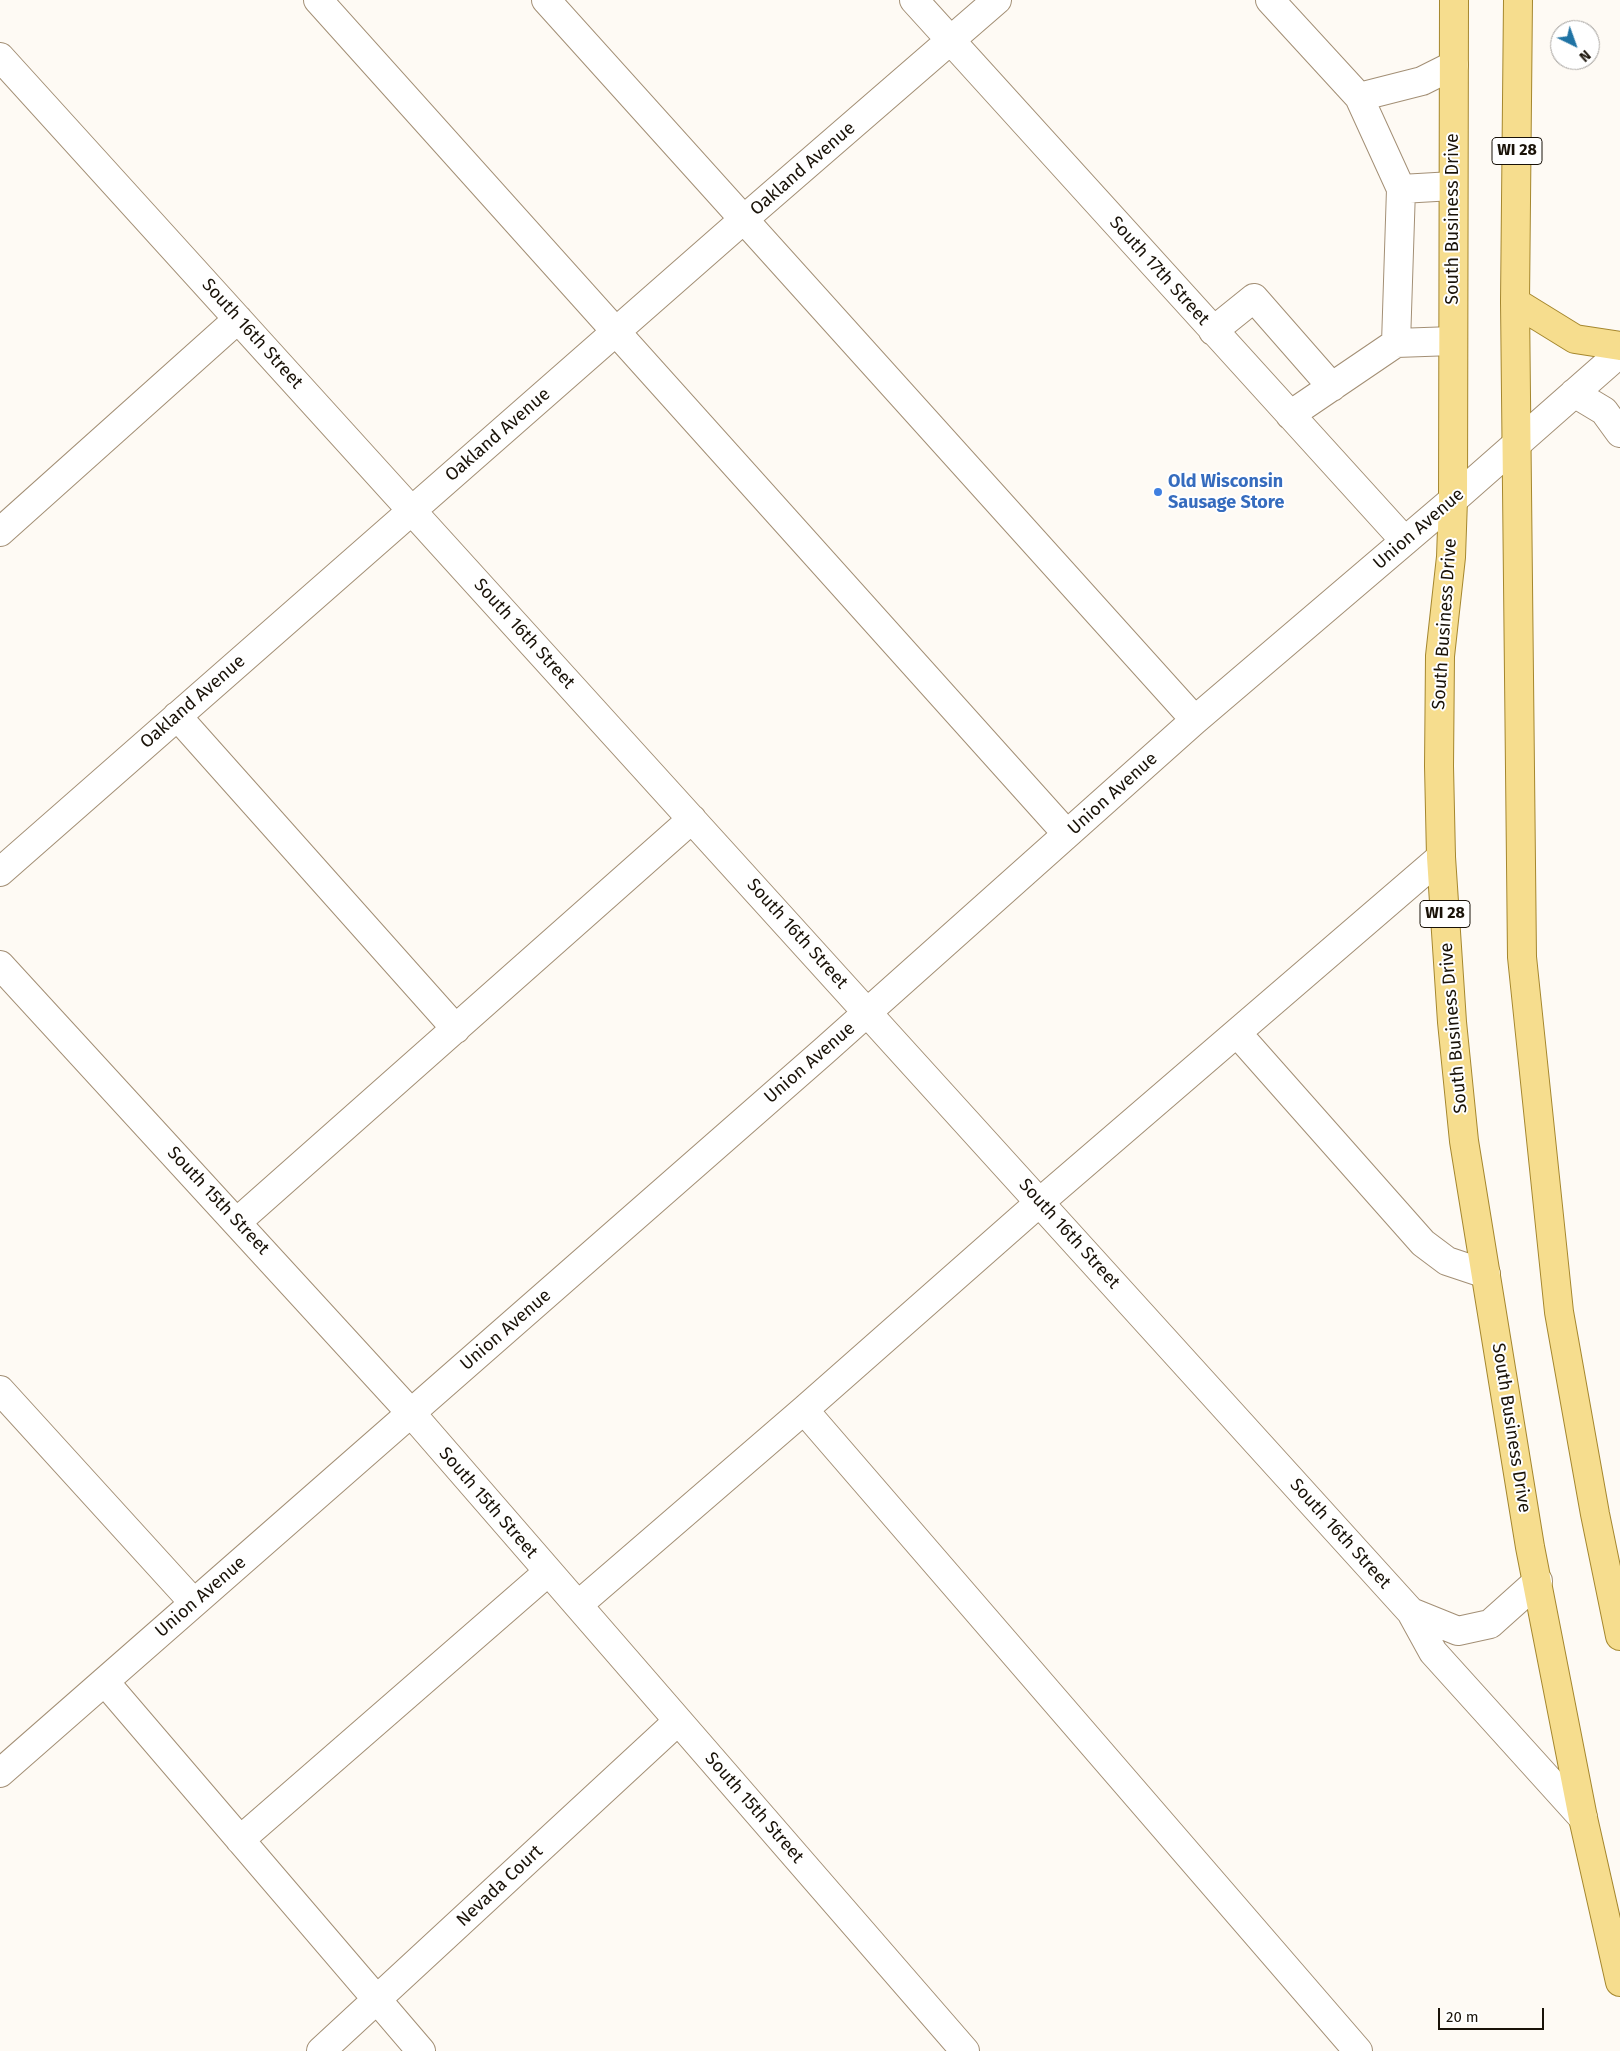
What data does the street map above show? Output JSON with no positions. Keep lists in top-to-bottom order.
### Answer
{
  "streets": {
    "main road": ["WI 28", "South Business Drive"],
    "street": [
      "Oakland Avenue",
      "South 17th Street",
      "South 16th Street",
      "Union Avenue",
      "South 15th Street",
      "Nevada Court"
    ]
  },
  "crossings": [
    ["WI 28", "Union Avenue"],
    ["Oakland Avenue", "South 17th Street"],
    ["Oakland Avenue", "South 16th Street"],
    ["South Business Drive", "South 16th Street"],
    ["South Business Drive", "Union Avenue"],
    ["South 17th Street", "Union Avenue"],
    ["South 16th Street", "Union Avenue"],
    ["Union Avenue", "South 15th Street"],
    ["South 15th Street", "Nevada Court"]
  ],
  "places": ["Old Wisconsin Sausage Store"],
  "scale_bar": "20 m",
  "north": "bottom right"
}
